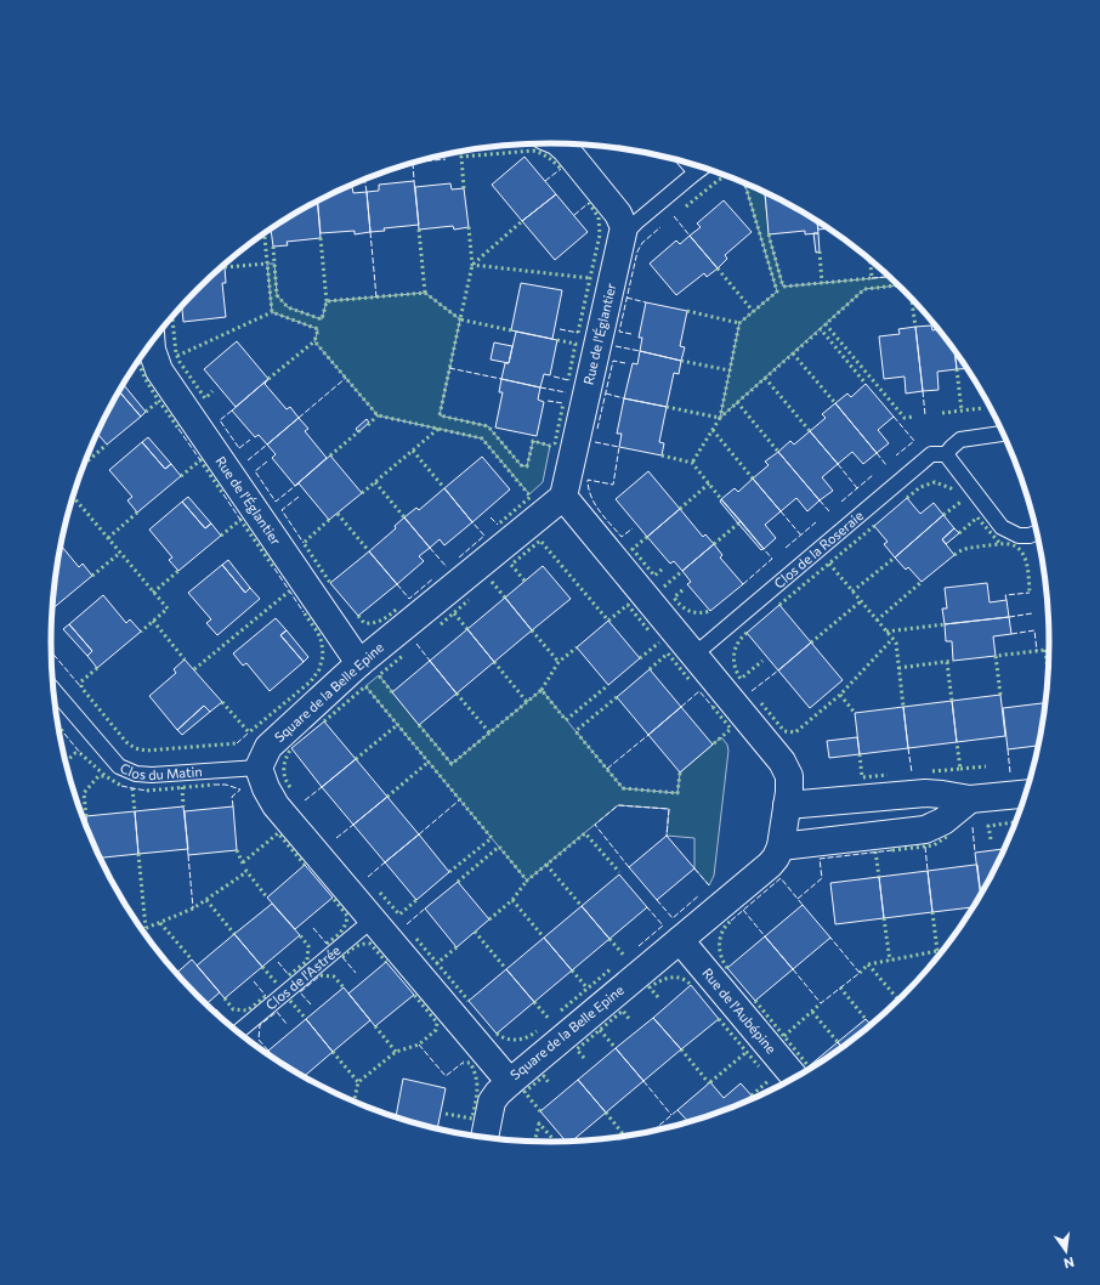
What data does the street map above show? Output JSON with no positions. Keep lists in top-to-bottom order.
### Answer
{
  "streets": {
    "street": ["Rue de l'Églantier", "Square de la Belle Epine", "Rue de l'Aubépine"],
    "lane": ["Clos de la Roseraie", "Clos du Matin", "Clos de l'Astrée"]
  },
  "crossings": [
    ["Rue de l'Églantier", "Square de la Belle Epine"],
    ["Clos de la Roseraie", "Square de la Belle Epine"],
    ["Square de la Belle Epine", "Clos du Matin"],
    ["Square de la Belle Epine", "Clos de l'Astrée"],
    ["Square de la Belle Epine", "Rue de l'Aubépine"]
  ],
  "north": "bottom"
}
